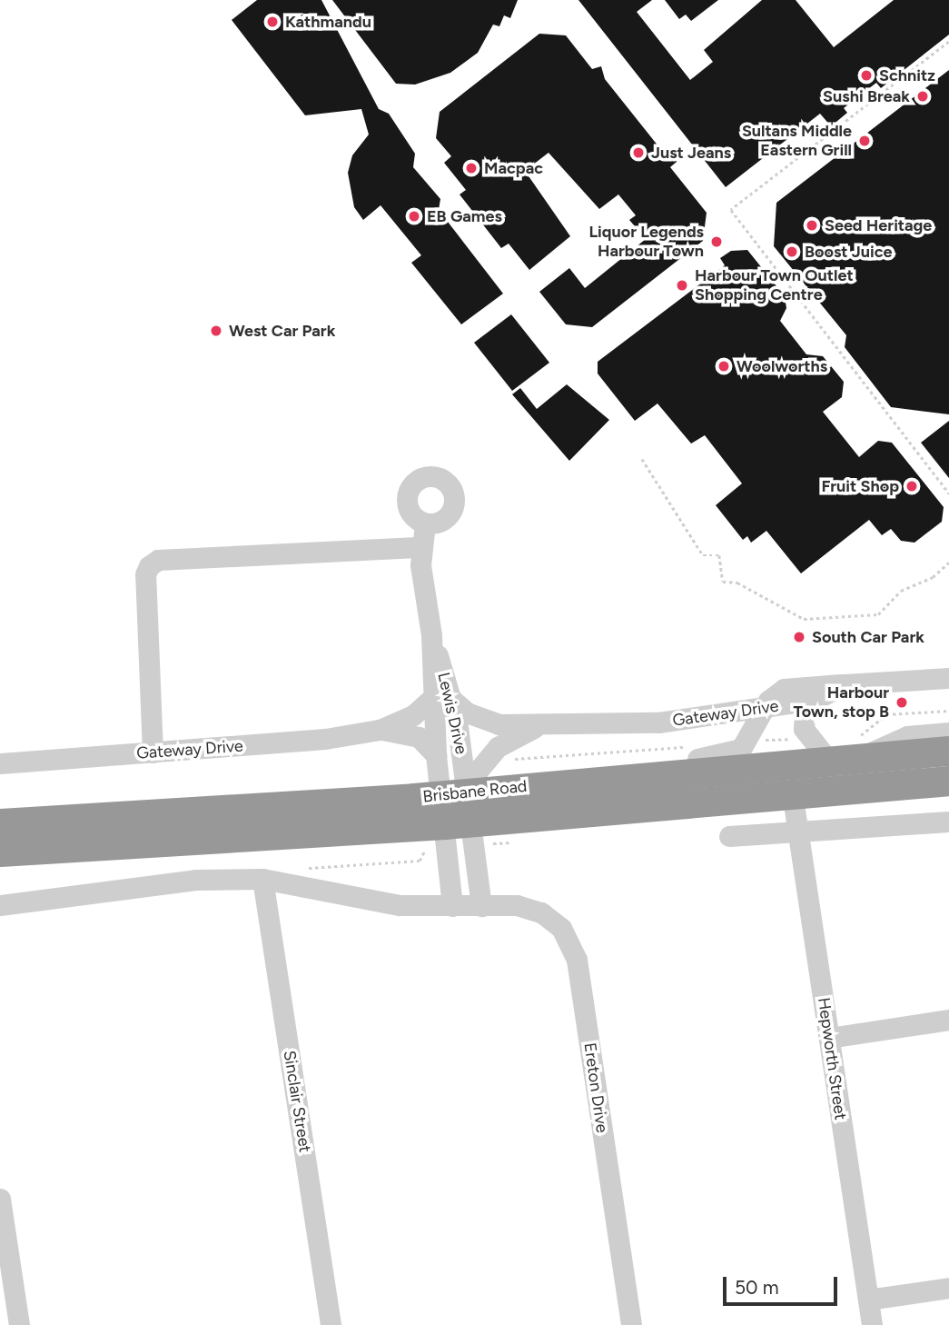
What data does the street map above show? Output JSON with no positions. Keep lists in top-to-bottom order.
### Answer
{
  "streets": {
    "highway": ["Brisbane Road"],
    "street": [
      "Lewis Drive",
      "Gateway Drive",
      "Hepworth Street",
      "Ereton Drive",
      "Sinclair Street"
    ]
  },
  "crossings": [
    ["Lewis Drive", "Gateway Drive"],
    ["Lewis Drive", "Brisbane Road"],
    ["Brisbane Road", "Hepworth Street"]
  ],
  "places": [
    "Kathmandu",
    "Schnitz",
    "Sushi Break",
    "Sultans Middle Eastern Grill",
    "Just Jeans",
    "Macpac",
    "EB Games",
    "Seed Heritage",
    "Liquor Legends Harbour Town",
    "Boost Juice",
    "Harbour Town Outlet Shopping Centre",
    "West Car Park",
    "Woolworths",
    "Fruit Shop",
    "South Car Park",
    "Harbour Town, stop B"
  ],
  "scale_bar": "50 m"
}
